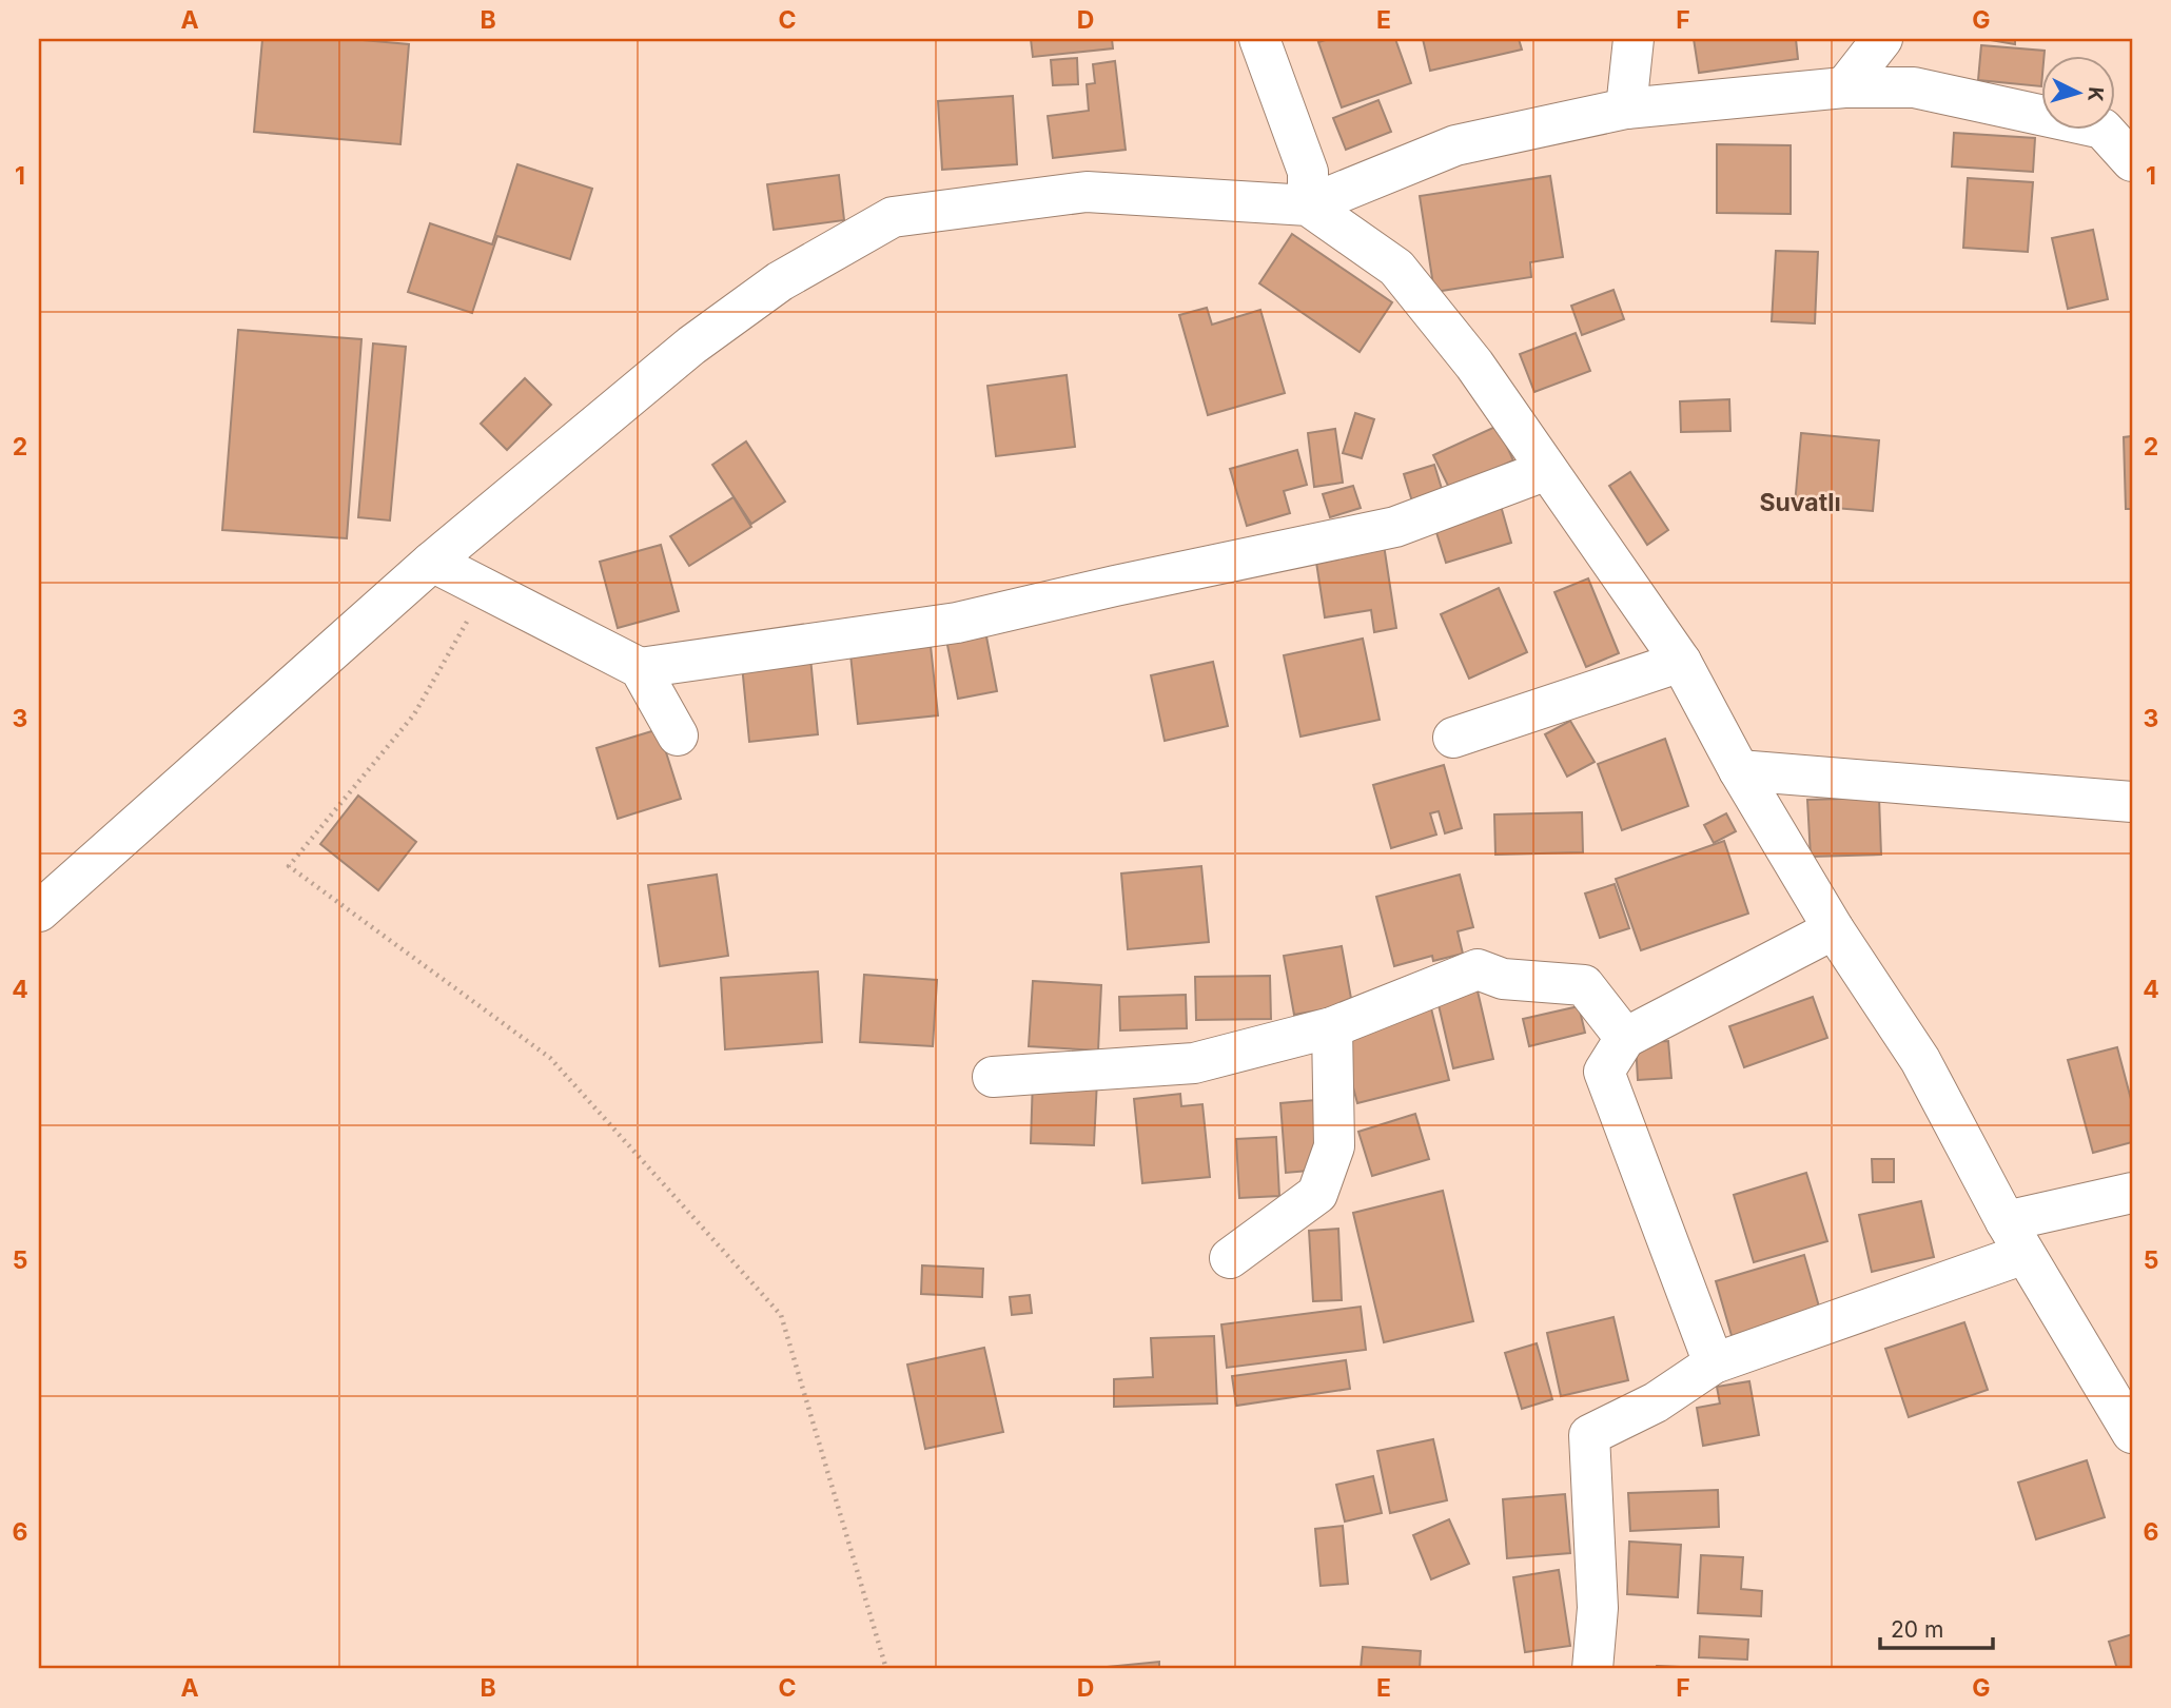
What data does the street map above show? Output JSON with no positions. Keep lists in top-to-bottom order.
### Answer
{
  "districts": ["Suvatlı"],
  "scale_bar": "20 m",
  "north": "right",
  "grid": {
    "columns": [
      "A",
      "B",
      "C",
      "D",
      "E",
      "F",
      "G"
    ],
    "rows": [
      "1",
      "2",
      "3",
      "4",
      "5",
      "6"
    ]
  }
}
